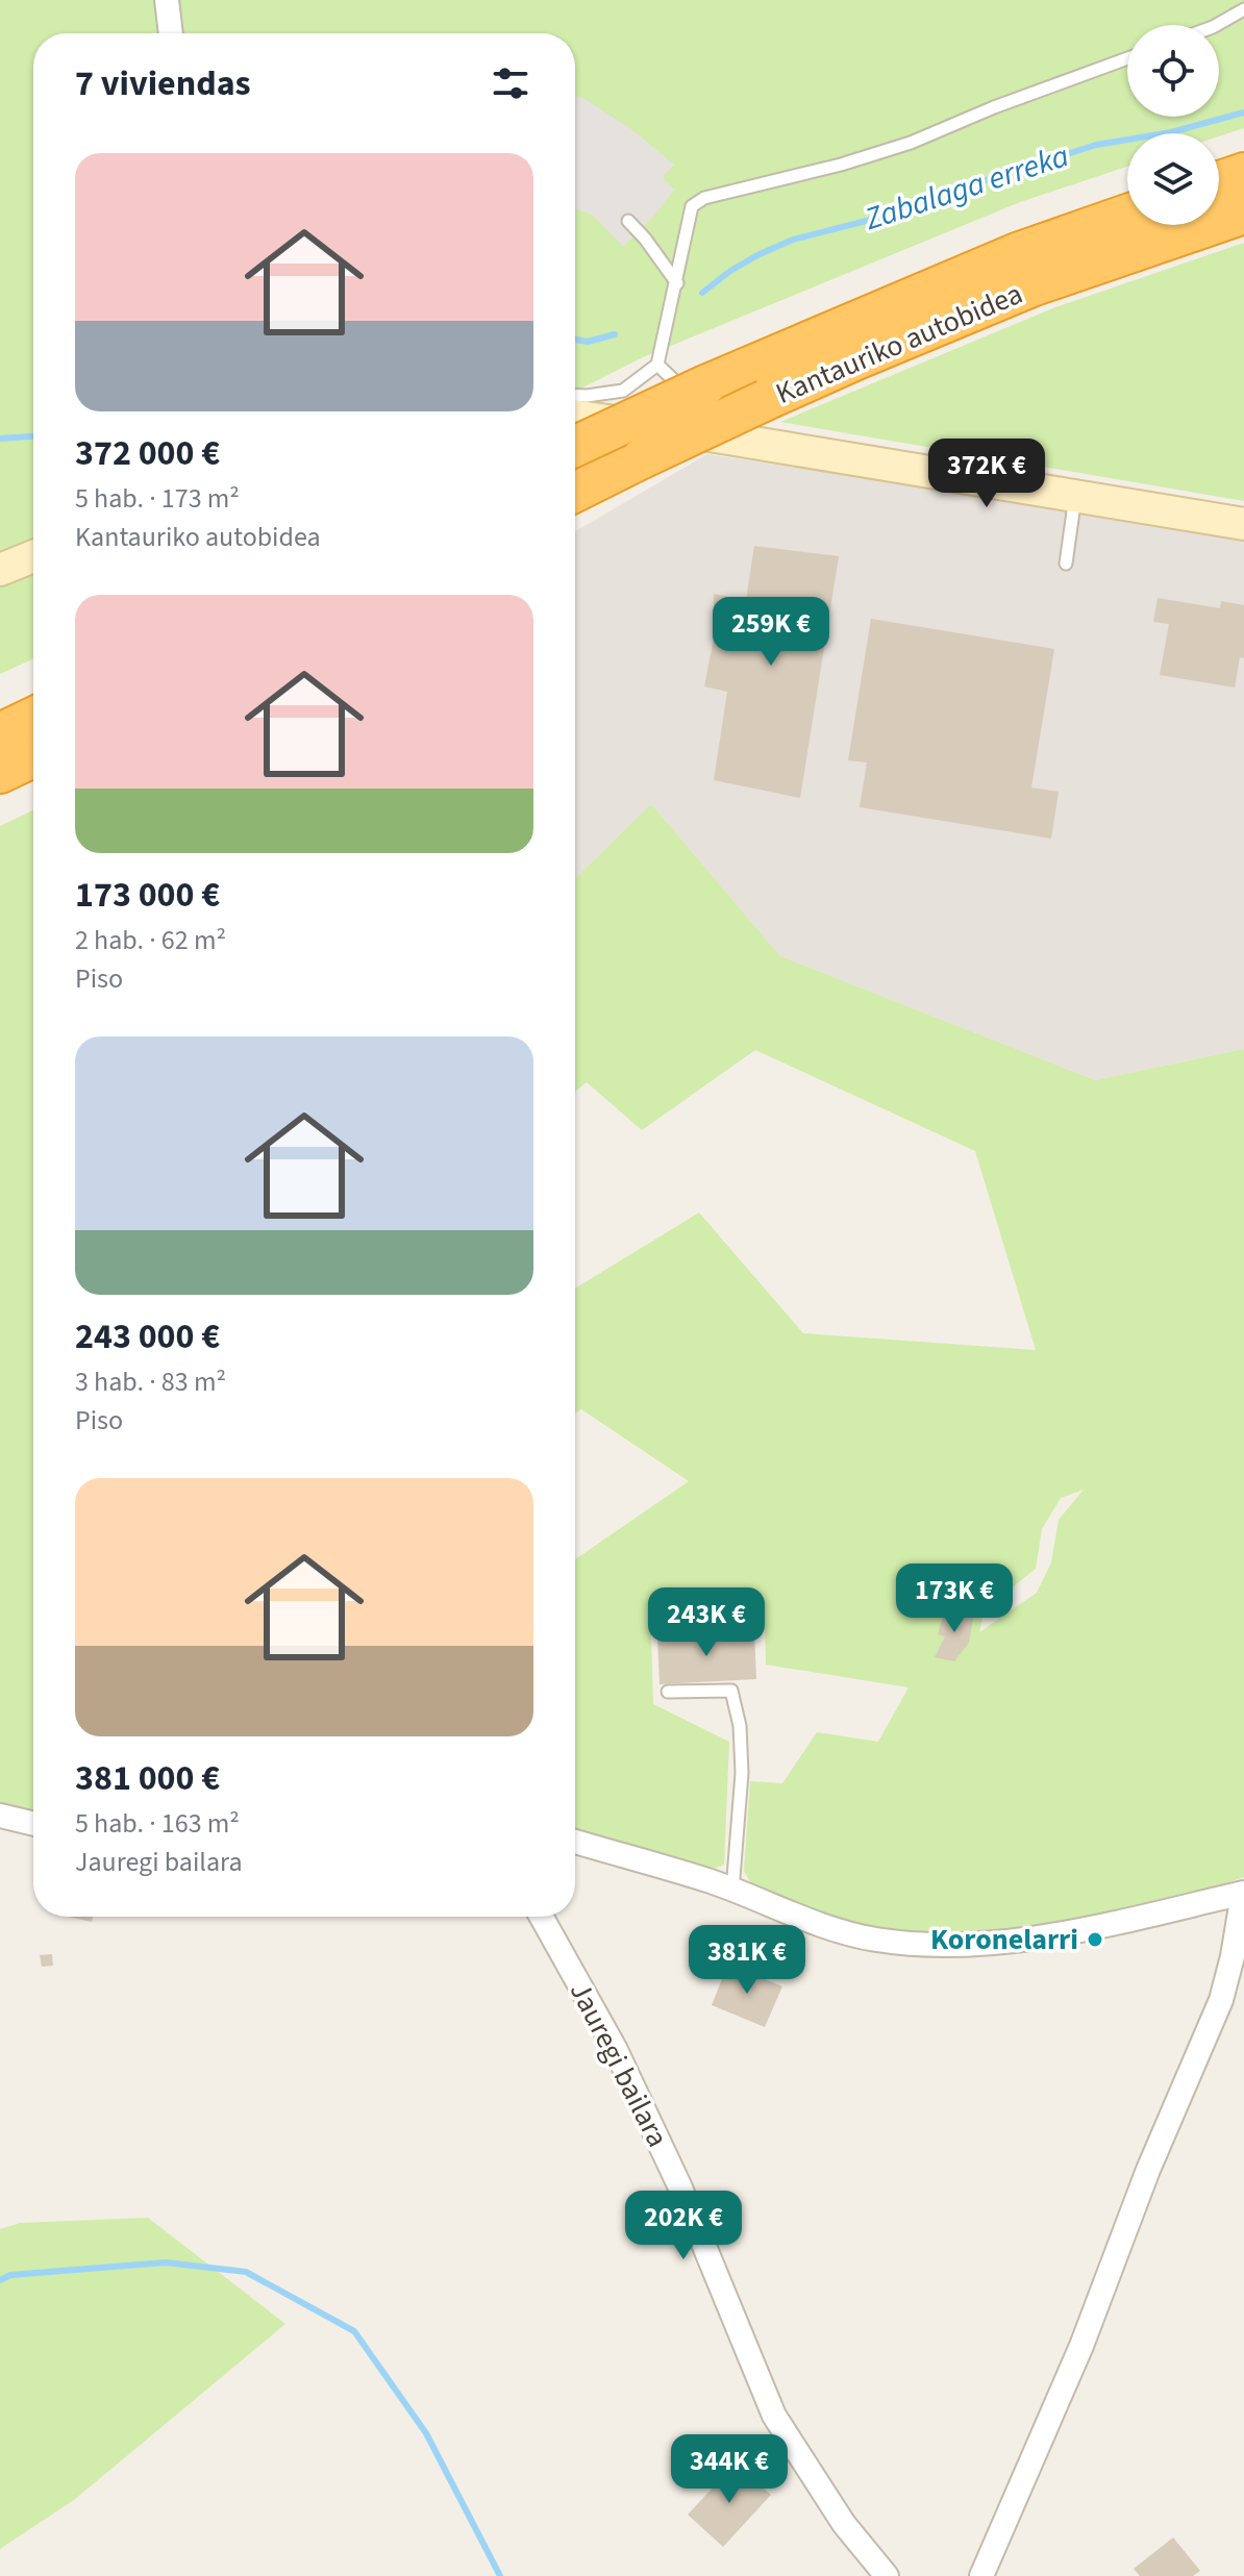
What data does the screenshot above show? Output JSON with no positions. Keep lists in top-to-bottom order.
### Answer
{
  "streets": {
    "highway": ["Kantauriko autobidea"],
    "street": ["Jauregi bailara"]
  },
  "water": ["Zabalaga erreka"],
  "places": ["Koronelarri"],
  "page": {
    "heading": "7 viviendas",
    "list": [
      {
        "name": "372 000 €",
        "note": "5 hab. · 173 m² · Kantauriko autobidea"
      },
      {
        "name": "173 000 €",
        "note": "2 hab. · 62 m² · Piso"
      },
      {
        "name": "243 000 €",
        "note": "3 hab. · 83 m² · Piso"
      },
      {
        "name": "381 000 €",
        "note": "5 hab. · 163 m² · Jauregi bailara"
      }
    ],
    "price": [
      "372K €",
      "259K €",
      "173K €",
      "243K €",
      "381K €",
      "202K €",
      "344K €"
    ]
  }
}
